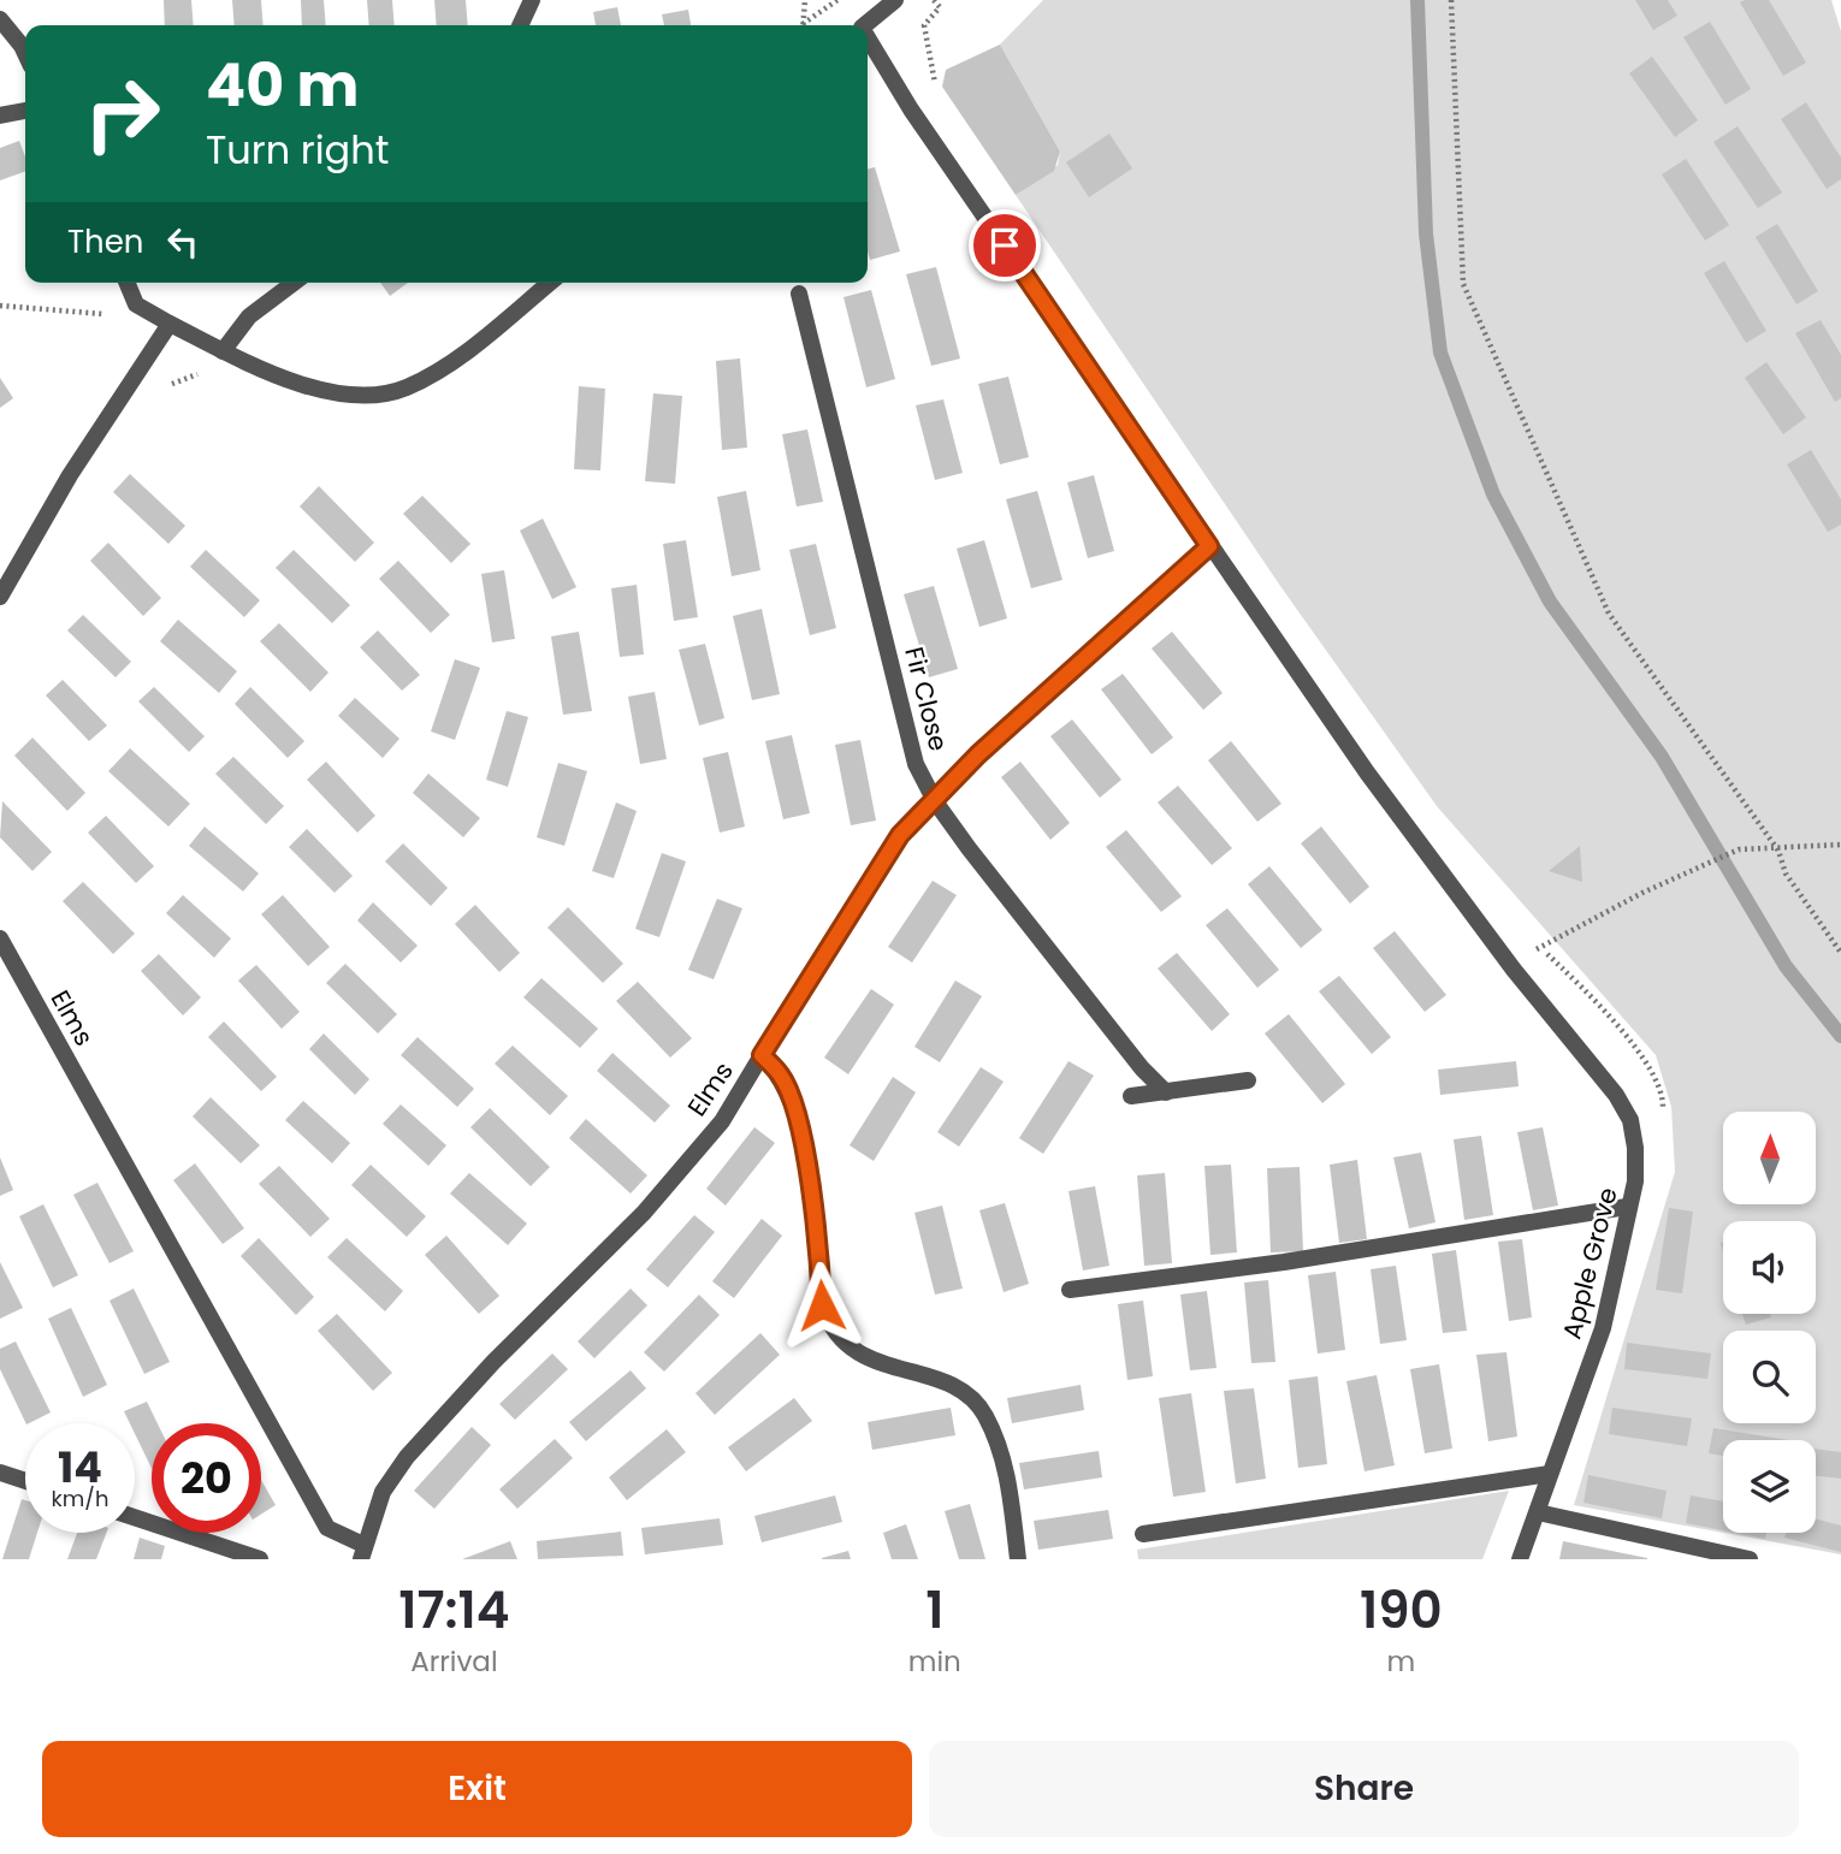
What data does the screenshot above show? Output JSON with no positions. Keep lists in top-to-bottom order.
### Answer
{
  "streets": {
    "lane": ["Fir Close", "Elms", "Apple Grove"]
  },
  "north": "top",
  "page": {
    "turn": ["40 m", "Turn right"],
    "then": "Then",
    "speed": "14 km/h",
    "limit": "20",
    "eta": [
      "17:14",
      "Arrival",
      "1",
      "min",
      "190",
      "m"
    ],
    "buttons": ["Exit", "Share"]
  }
}
